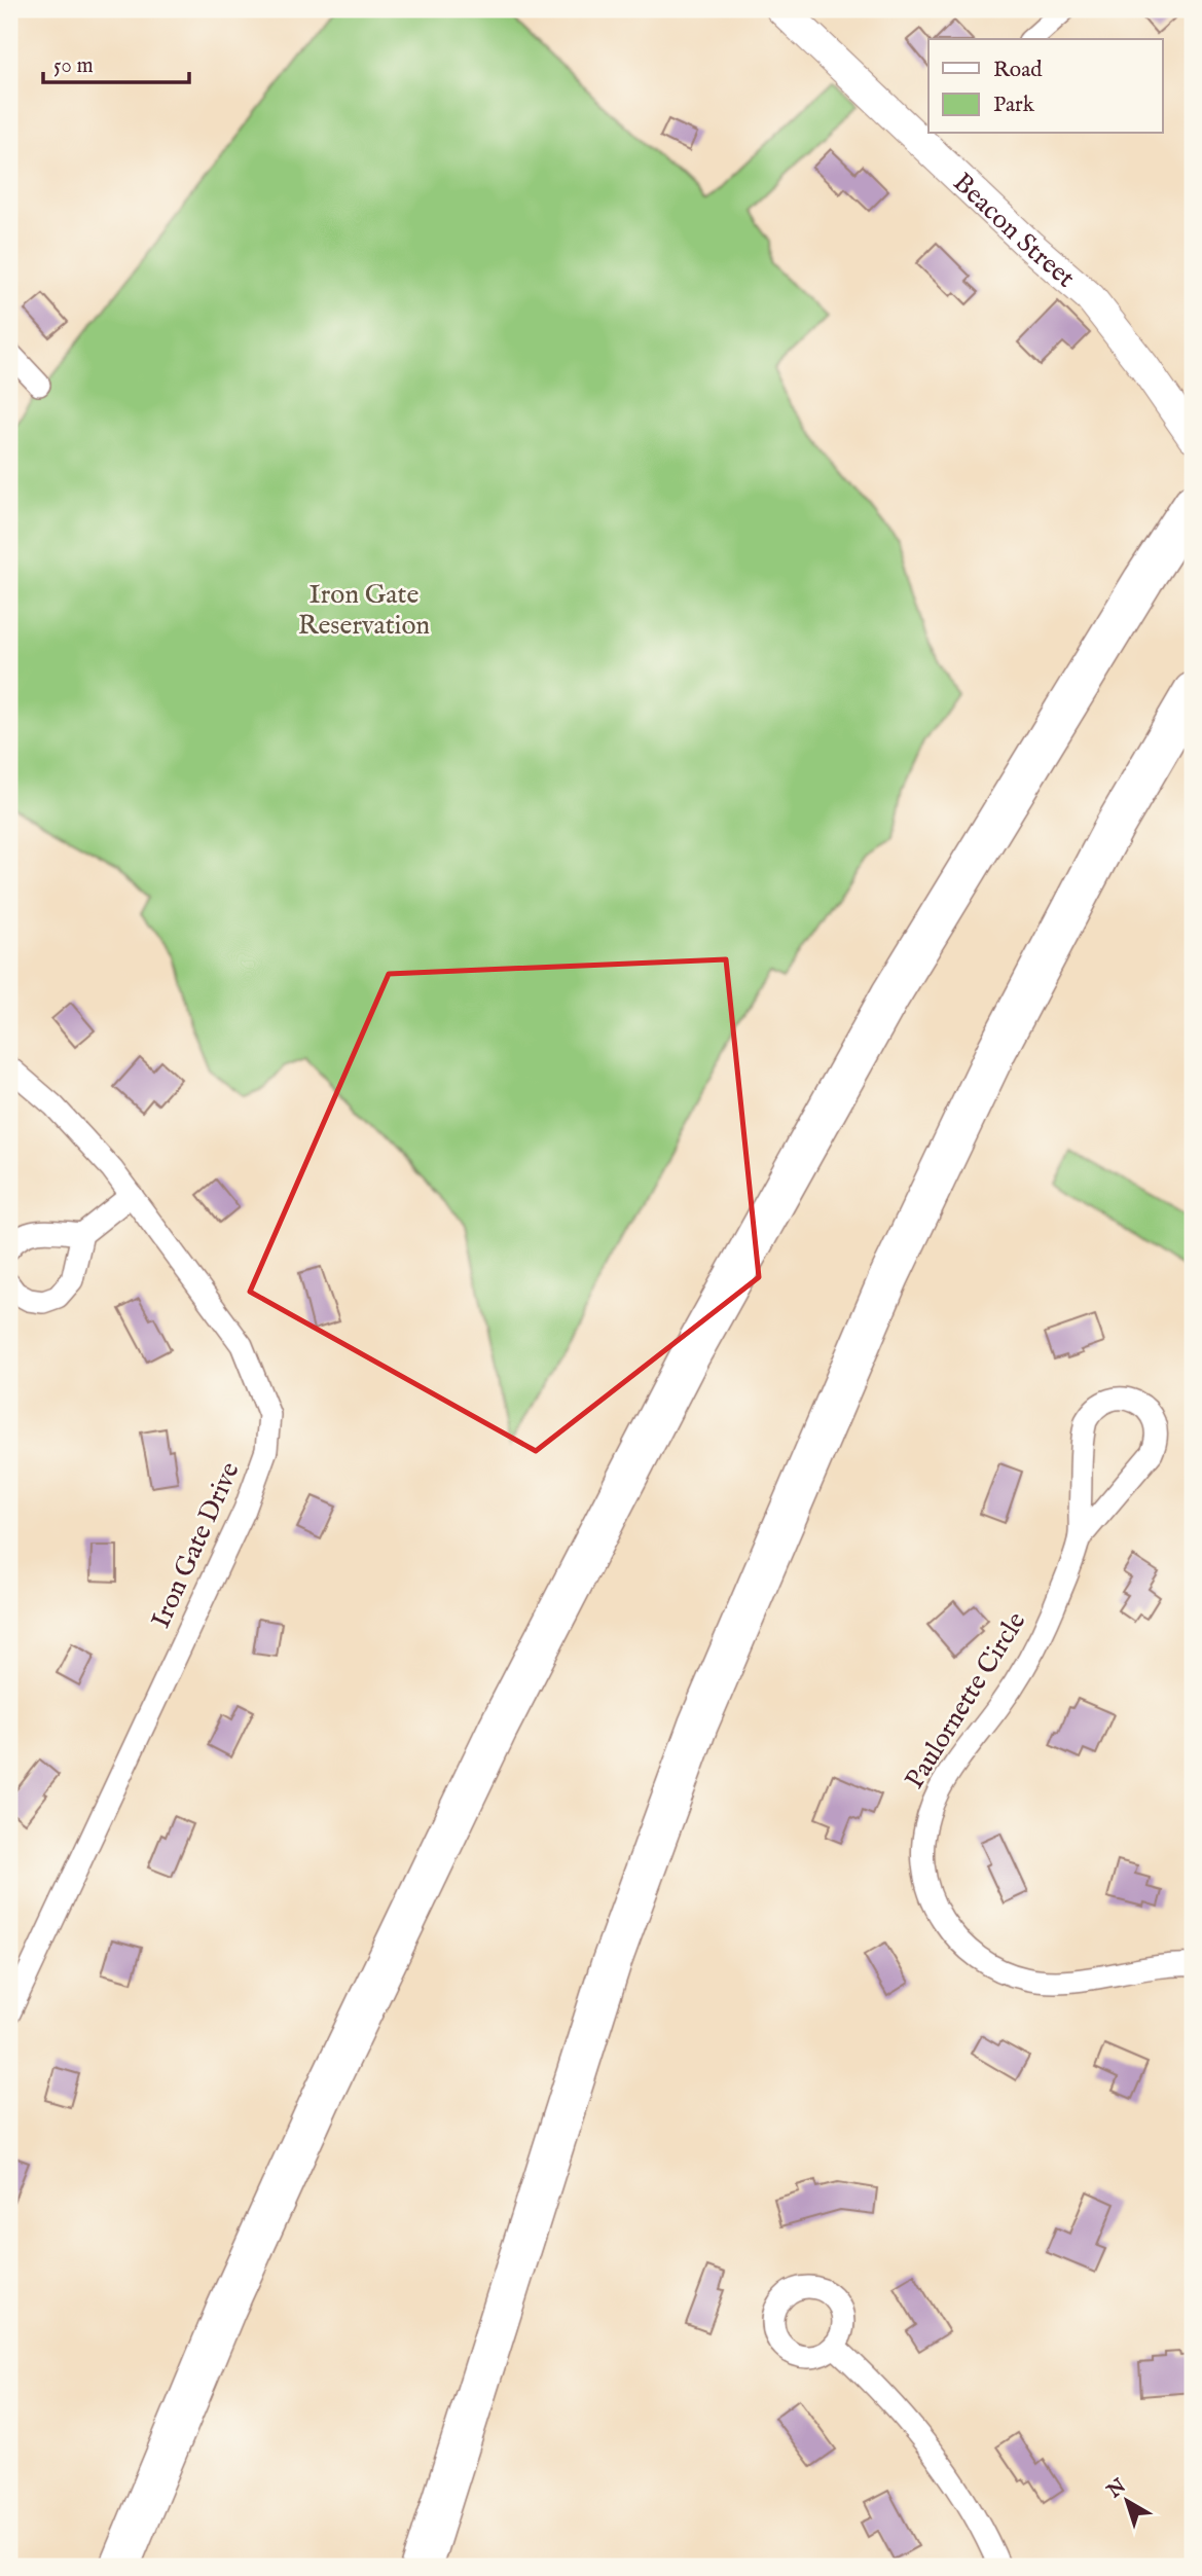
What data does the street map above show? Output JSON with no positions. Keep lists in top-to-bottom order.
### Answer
{
  "streets": {
    "main road": ["Beacon Street"],
    "street": ["Iron Gate Drive", "Paulornette Circle"]
  },
  "parks": ["Iron Gate Reservation"],
  "legend": ["Road", "Park"],
  "scale_bar": "50 m",
  "north": "top left"
}
